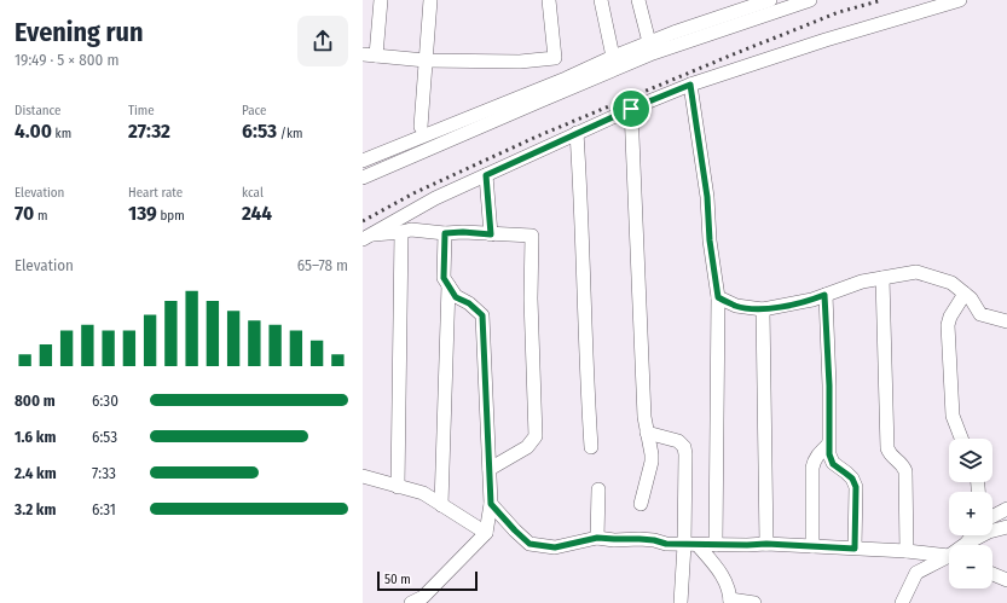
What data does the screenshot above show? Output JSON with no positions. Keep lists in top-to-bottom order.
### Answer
{
  "scale_bar": "50 m",
  "page": {
    "heading": ["Evening run", "19:49 · 5 × 800 m"],
    "stats": [
      ["Distance", "4.00 km"],
      ["Time", "27:32"],
      ["Pace", "6:53 /km"],
      ["Elevation", "70 m"],
      ["Heart rate", "139 bpm"],
      ["kcal", "244"]
    ],
    "chart": ["Elevation", "65–78 m"],
    "list": [
      {
        "name": "800 m",
        "note": "6:30"
      },
      {
        "name": "1.6 km",
        "note": "6:53"
      },
      {
        "name": "2.4 km",
        "note": "7:33"
      },
      {
        "name": "3.2 km",
        "note": "6:31"
      }
    ],
    "map_buttons": ["+", "−"],
    "scale": "50 m"
  }
}
